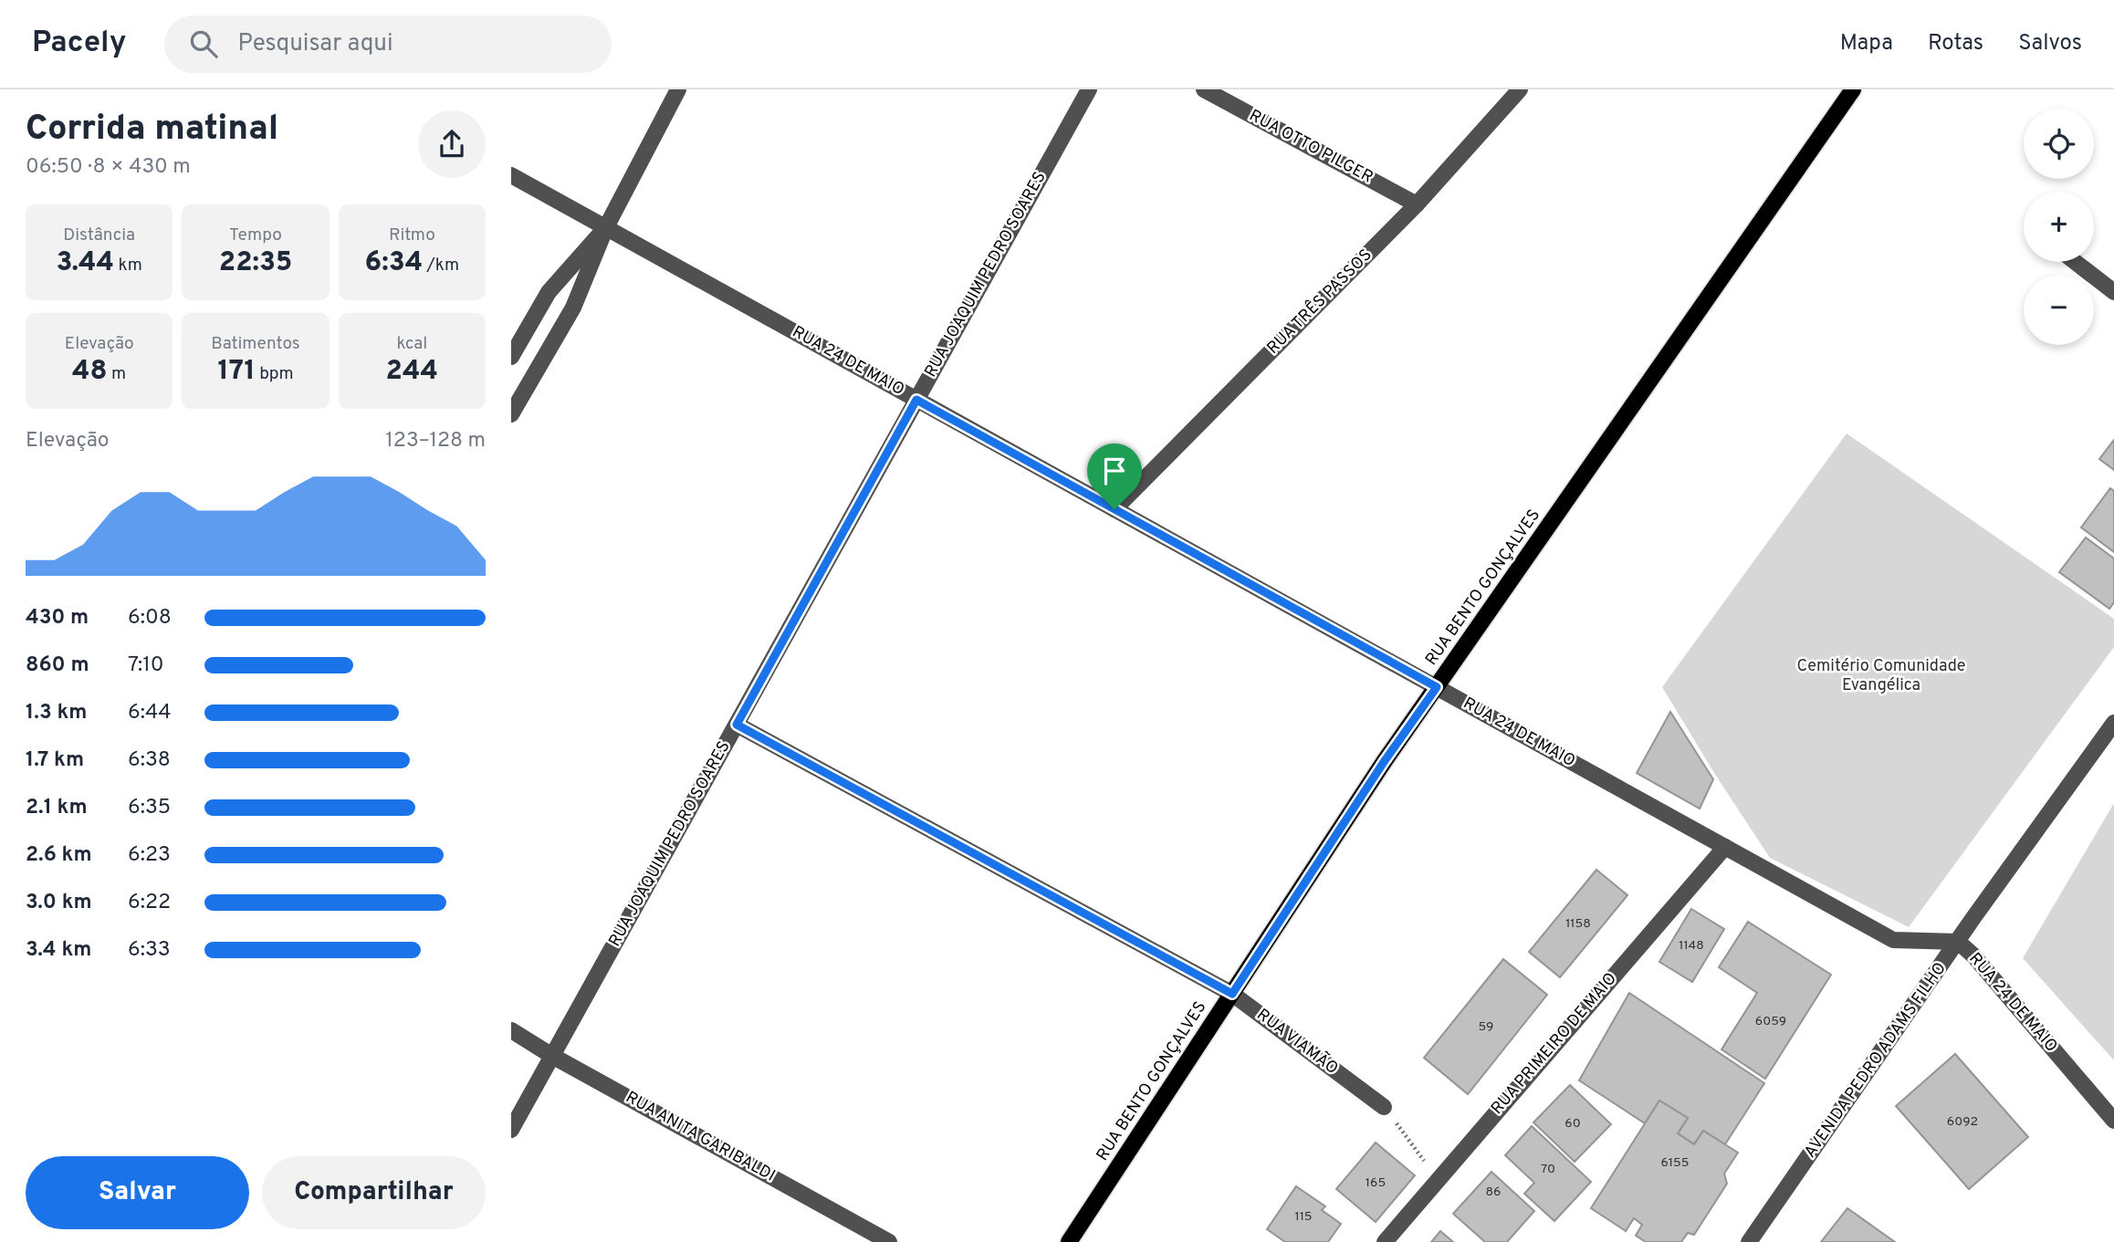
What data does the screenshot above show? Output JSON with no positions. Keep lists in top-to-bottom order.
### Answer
{
  "streets": {
    "main road": ["RUA BENTO GONÇALVES"],
    "street": [
      "RUA OTTO PILGER",
      "RUA JOAQUIM PEDRO SOARES",
      "RUA TRÊS PASSOS",
      "RUA 24 DE MAIO",
      "RUA VIAMÃO",
      "RUA PRIMEIRO DE MAIO",
      "AVENIDA PEDRO ADAMS FILHO",
      "RUA ANITA GARIBALDI"
    ]
  },
  "crossings": [
    ["RUA OTTO PILGER", "RUA TRÊS PASSOS"],
    ["RUA JOAQUIM PEDRO SOARES", "RUA 24 DE MAIO"],
    ["RUA JOAQUIM PEDRO SOARES", "RUA VIAMÃO"],
    ["RUA JOAQUIM PEDRO SOARES", "RUA ANITA GARIBALDI"],
    ["RUA TRÊS PASSOS", "RUA 24 DE MAIO"],
    ["RUA 24 DE MAIO", "RUA BENTO GONÇALVES"],
    ["RUA 24 DE MAIO", "RUA PRIMEIRO DE MAIO"],
    ["RUA 24 DE MAIO", "AVENIDA PEDRO ADAMS FILHO"],
    ["RUA BENTO GONÇALVES", "RUA VIAMÃO"]
  ],
  "parks": ["Cemitério Comunidade Evangélica"],
  "house_numbers": [
    "1158",
    "1148",
    "6059",
    "59",
    "6092",
    "60",
    "6155",
    "70",
    "165",
    "86",
    "115"
  ],
  "page": {
    "header": "Pacely",
    "search": "Pesquisar aqui",
    "nav": ["Mapa", "Rotas", "Salvos"],
    "heading": ["Corrida matinal", "06:50 · 8 × 430 m"],
    "map_buttons": ["+", "−"],
    "stats": [
      ["Distância", "3.44 km"],
      ["Tempo", "22:35"],
      ["Ritmo", "6:34 /km"],
      ["Elevação", "48 m"],
      ["Batimentos", "171 bpm"],
      ["kcal", "244"]
    ],
    "chart": ["Elevação", "123–128 m"],
    "list": [
      {
        "name": "430 m",
        "note": "6:08"
      },
      {
        "name": "860 m",
        "note": "7:10"
      },
      {
        "name": "1.3 km",
        "note": "6:44"
      },
      {
        "name": "1.7 km",
        "note": "6:38"
      },
      {
        "name": "2.1 km",
        "note": "6:35"
      },
      {
        "name": "2.6 km",
        "note": "6:23"
      },
      {
        "name": "3.0 km",
        "note": "6:22"
      },
      {
        "name": "3.4 km",
        "note": "6:33"
      }
    ],
    "buttons": ["Salvar", "Compartilhar"]
  }
}
